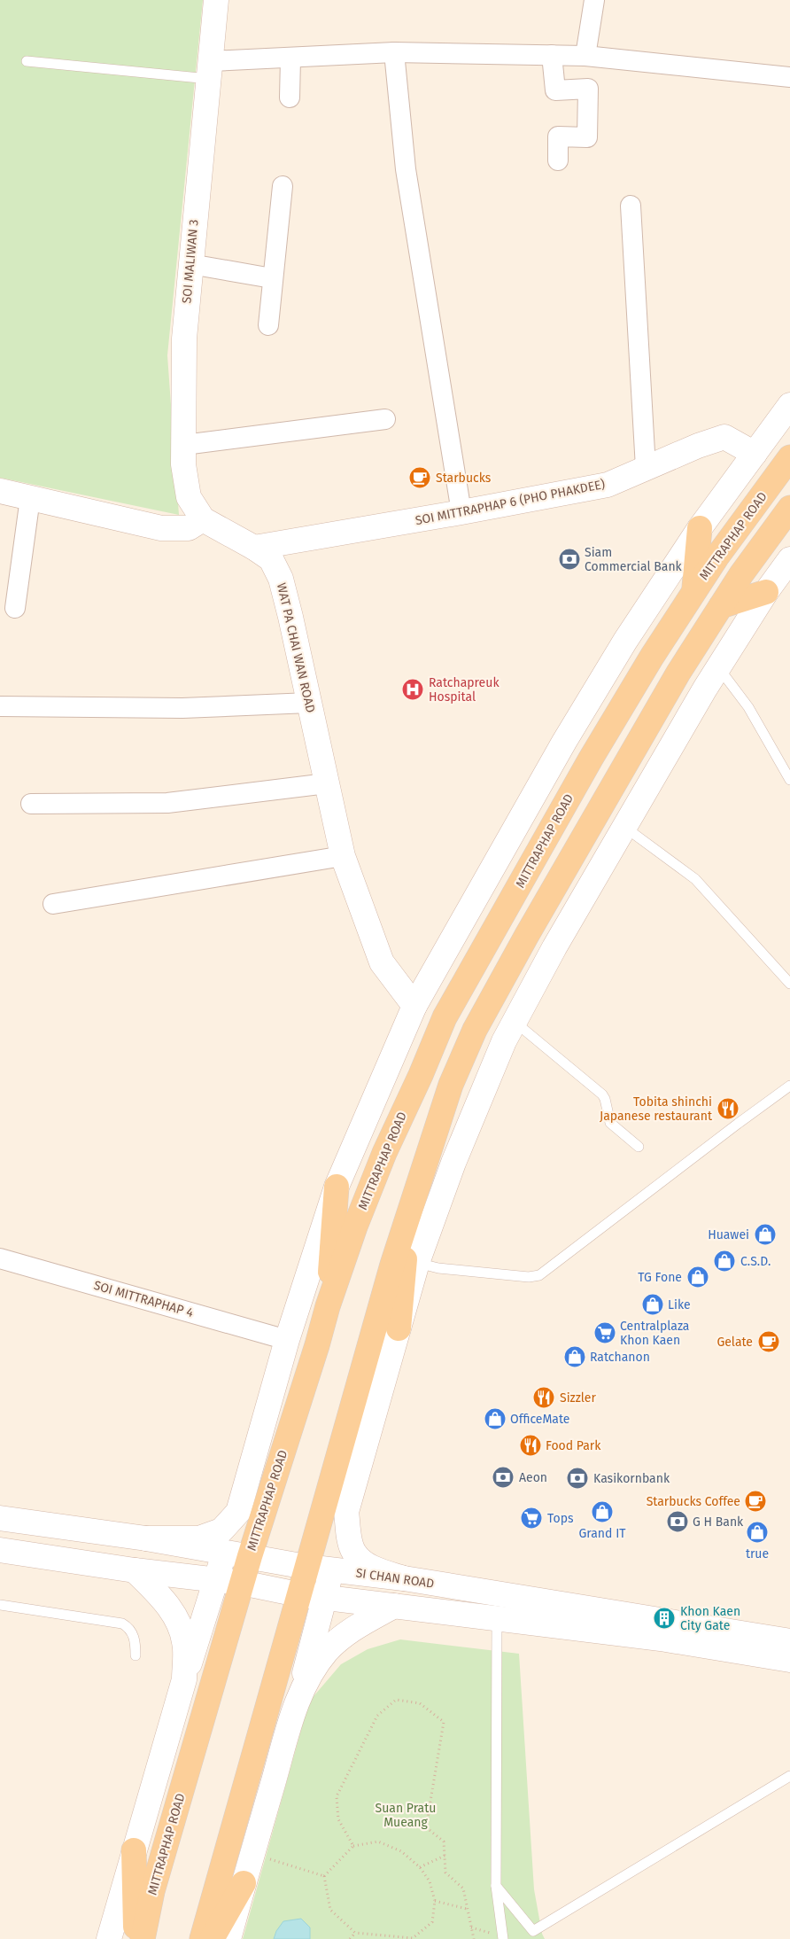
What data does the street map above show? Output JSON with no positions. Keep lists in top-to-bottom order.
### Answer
{
  "streets": {
    "main road": [
      "SOI MALIWAN 3",
      "SOI MITTRAPHAP 6 (PHO PHAKDEE)",
      "MITTRAPHAP ROAD",
      "WAT PA CHAI WAN ROAD",
      "SI CHAN ROAD"
    ],
    "street": ["SOI MITTRAPHAP 4"]
  },
  "crossings": [
    ["SOI MALIWAN 3", "WAT PA CHAI WAN ROAD"],
    ["SOI MITTRAPHAP 6 (PHO PHAKDEE)", "WAT PA CHAI WAN ROAD"],
    ["MITTRAPHAP ROAD", "SI CHAN ROAD"]
  ],
  "parks": ["Suan Pratu Mueang"],
  "places": {
    "cafe": ["Starbucks", "Gelate", "Starbucks Coffee"],
    "bank": [
      "Siam Commercial Bank",
      "Aeon",
      "Kasikornbank",
      "G H Bank"
    ],
    "hospital": ["Ratchapreuk Hospital"],
    "restaurant": ["Tobita shinchi Japanese restaurant", "Sizzler", "Food Park"],
    "shop": [
      "Huawei",
      "C.S.D.",
      "TG Fone",
      "Like",
      "Ratchanon",
      "OfficeMate",
      "Grand IT",
      "true"
    ],
    "supermarket": ["Centralplaza Khon Kaen", "Tops"],
    "building": ["Khon Kaen City Gate"]
  }
}
